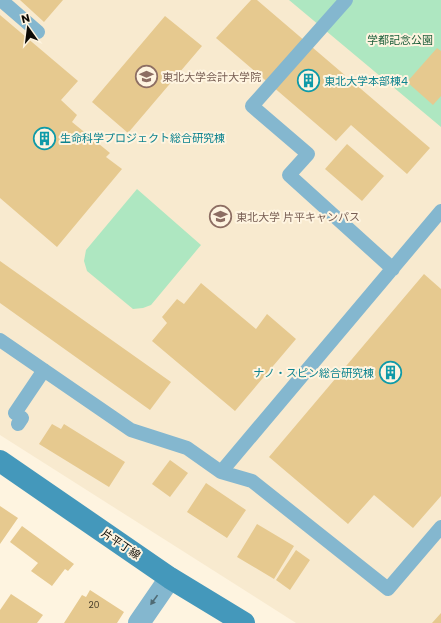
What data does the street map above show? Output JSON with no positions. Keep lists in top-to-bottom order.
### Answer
{
  "streets": {
    "street": ["片平丁線"]
  },
  "parks": ["学都記念公園"],
  "places": {
    "school or university": ["東北大学会計大学院", "東北大学 片平キャンパス"],
    "building": ["東北大学本部棟4", "生命科学プロジェクト総合研究棟", "ナノ・スピン総合研究棟"]
  },
  "house_numbers": ["20"],
  "north": "top"
}
